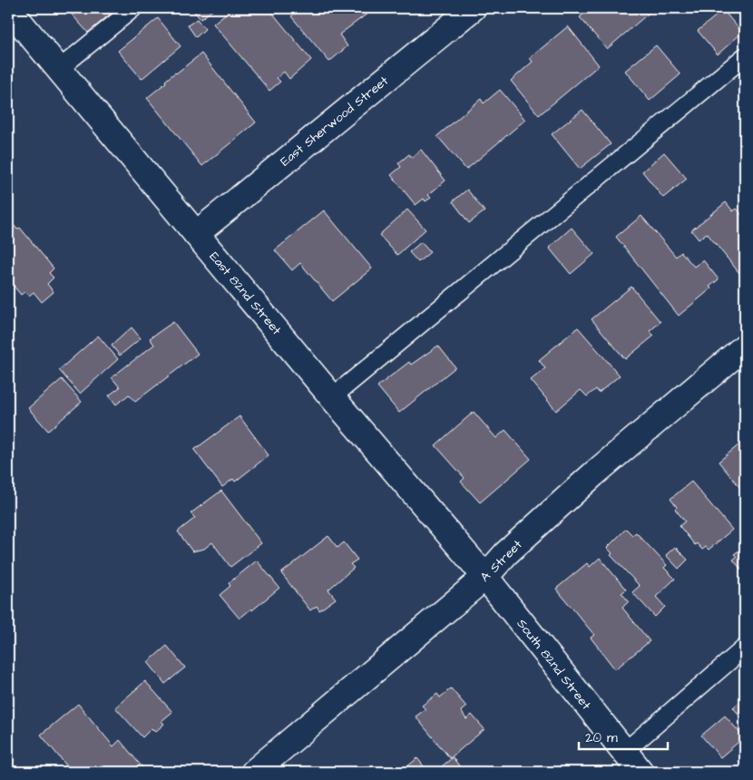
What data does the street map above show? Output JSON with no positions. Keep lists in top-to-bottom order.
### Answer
{
  "streets": {
    "street": [
      "East Sherwood Street",
      "East 82nd Street",
      "A Street",
      "South 82nd Street"
    ]
  },
  "crossings": [
    ["East Sherwood Street", "East 82nd Street"],
    ["East 82nd Street", "A Street"],
    ["East 82nd Street", "South 82nd Street"],
    ["A Street", "South 82nd Street"]
  ],
  "scale_bar": "20 m"
}
